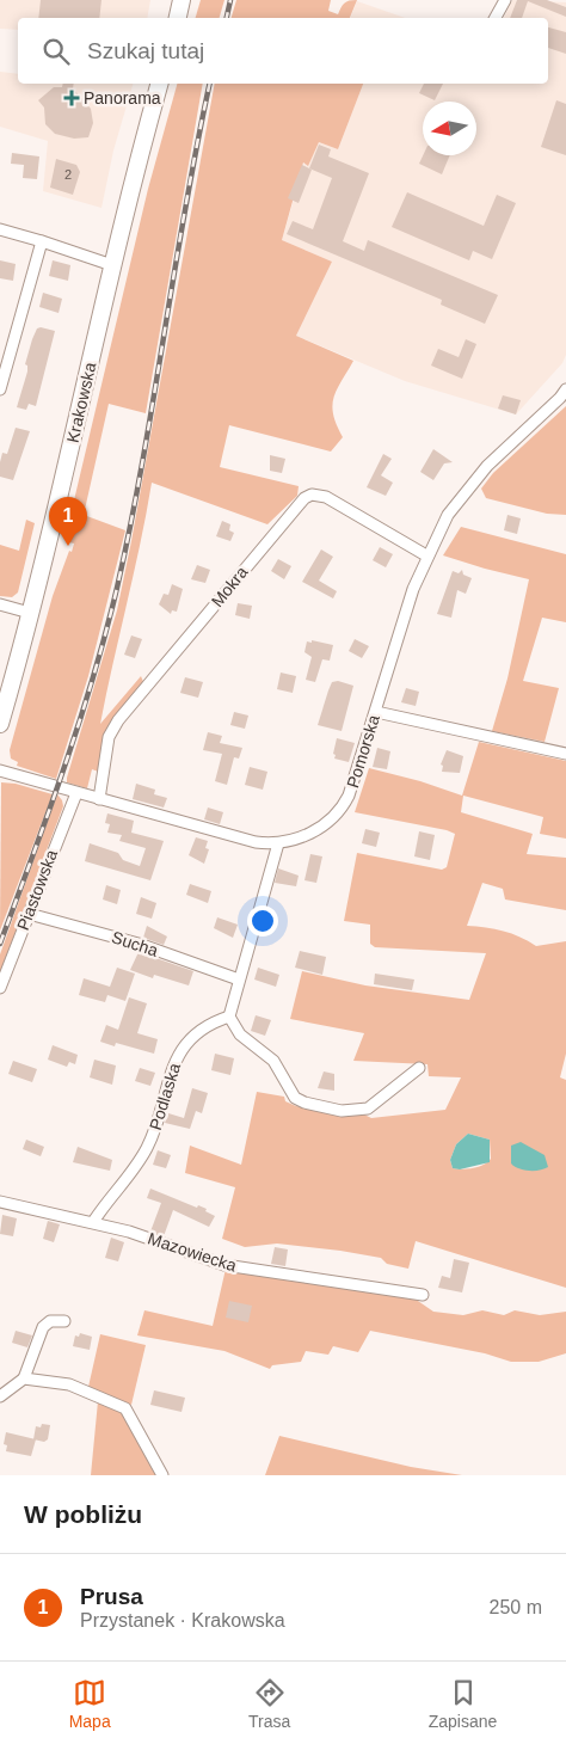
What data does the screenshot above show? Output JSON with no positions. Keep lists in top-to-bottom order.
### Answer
{
  "streets": {
    "main road": ["Krakowska"],
    "street": [
      "Mokra",
      "Pomorska",
      "Piastowska",
      "Sucha",
      "Podlaska",
      "Mazowiecka"
    ]
  },
  "crossings": [
    ["Mokra", "Pomorska"],
    ["Pomorska", "Piastowska"],
    ["Piastowska", "Sucha"],
    ["Podlaska", "Mazowiecka"]
  ],
  "places": {
    "health": ["Panorama"]
  },
  "house_numbers": ["2"],
  "north": "left",
  "page": {
    "search": "Szukaj tutaj",
    "pins": "1",
    "heading": "W pobliżu",
    "list": [
      {
        "mark": "1",
        "name": "Prusa",
        "note": "Przystanek · Krakowska",
        "value": "250 m"
      }
    ],
    "nav": ["Mapa", "Trasa", "Zapisane"]
  }
}
